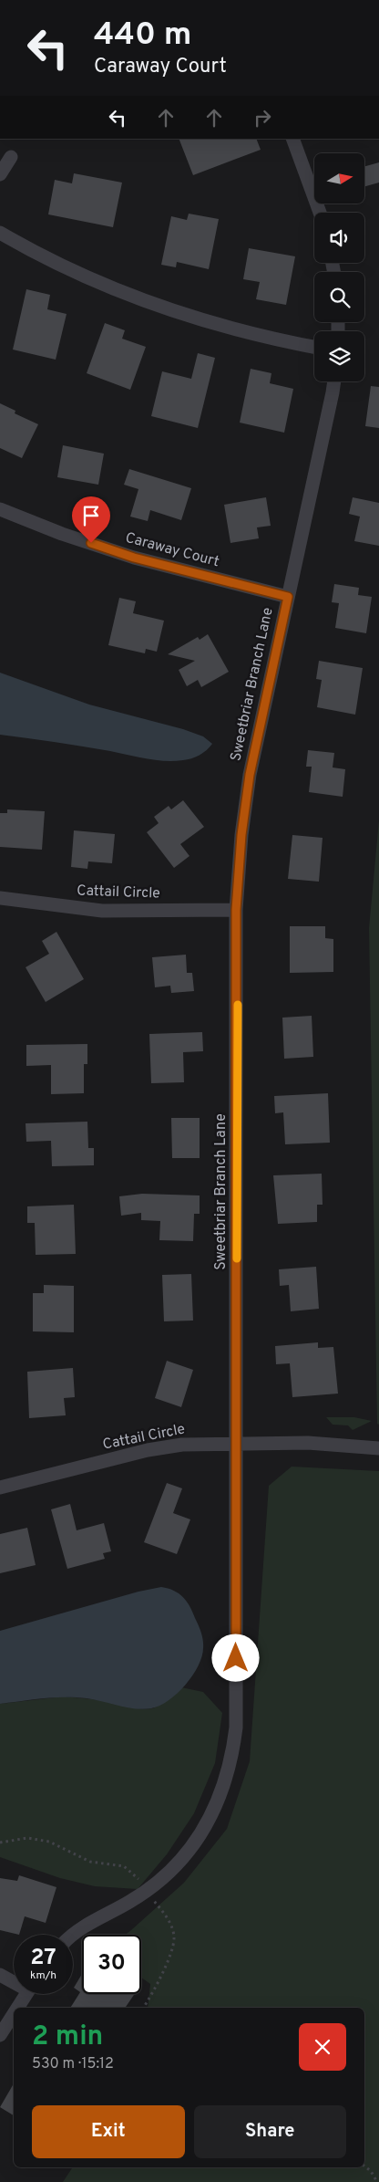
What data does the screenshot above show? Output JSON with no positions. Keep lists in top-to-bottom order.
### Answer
{
  "streets": {
    "street": ["Caraway Court", "Sweetbriar Branch Lane", "Cattail Circle"]
  },
  "crossings": [
    ["Caraway Court", "Sweetbriar Branch Lane"],
    ["Sweetbriar Branch Lane", "Cattail Circle"]
  ],
  "north": "right",
  "page": {
    "turn": ["440 m", "Caraway Court"],
    "speed": "27 km/h",
    "limit": "30",
    "heading": ["2 min", "530 m · 15:12"],
    "buttons": ["Exit", "Share"]
  }
}
